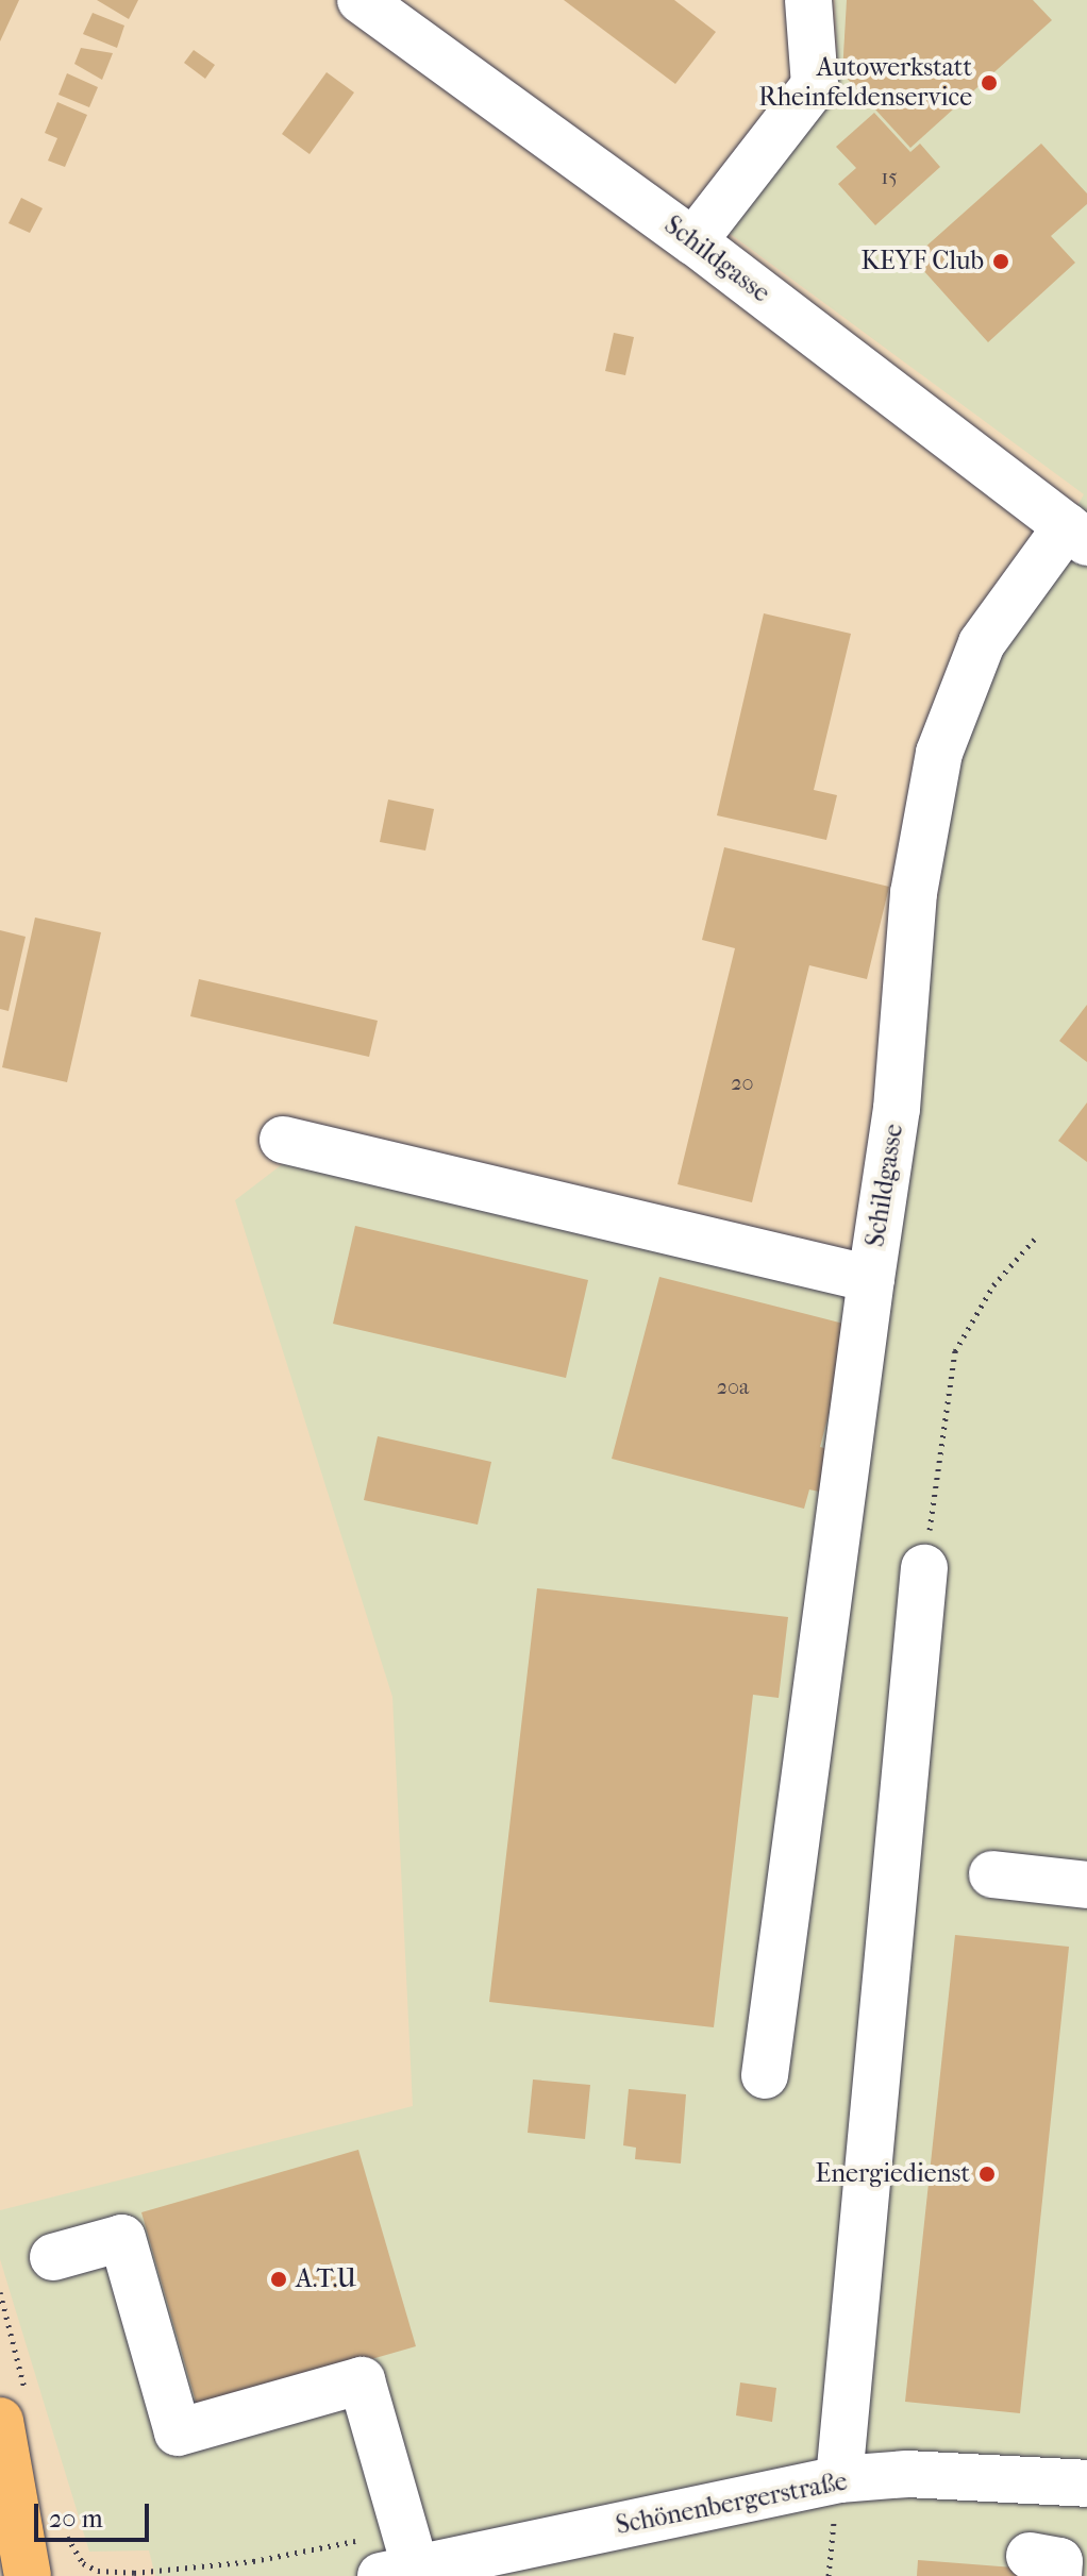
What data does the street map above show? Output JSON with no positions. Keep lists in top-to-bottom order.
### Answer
{
  "streets": {
    "street": ["Schildgasse", "Schönenbergerstraße"]
  },
  "places": [
    "Autowerkstatt Rheinfeldenservice",
    "KEYF Club",
    "Energiedienst",
    "A.T.U"
  ],
  "house_numbers": ["15", "20", "20a"],
  "scale_bar": "20 m"
}
